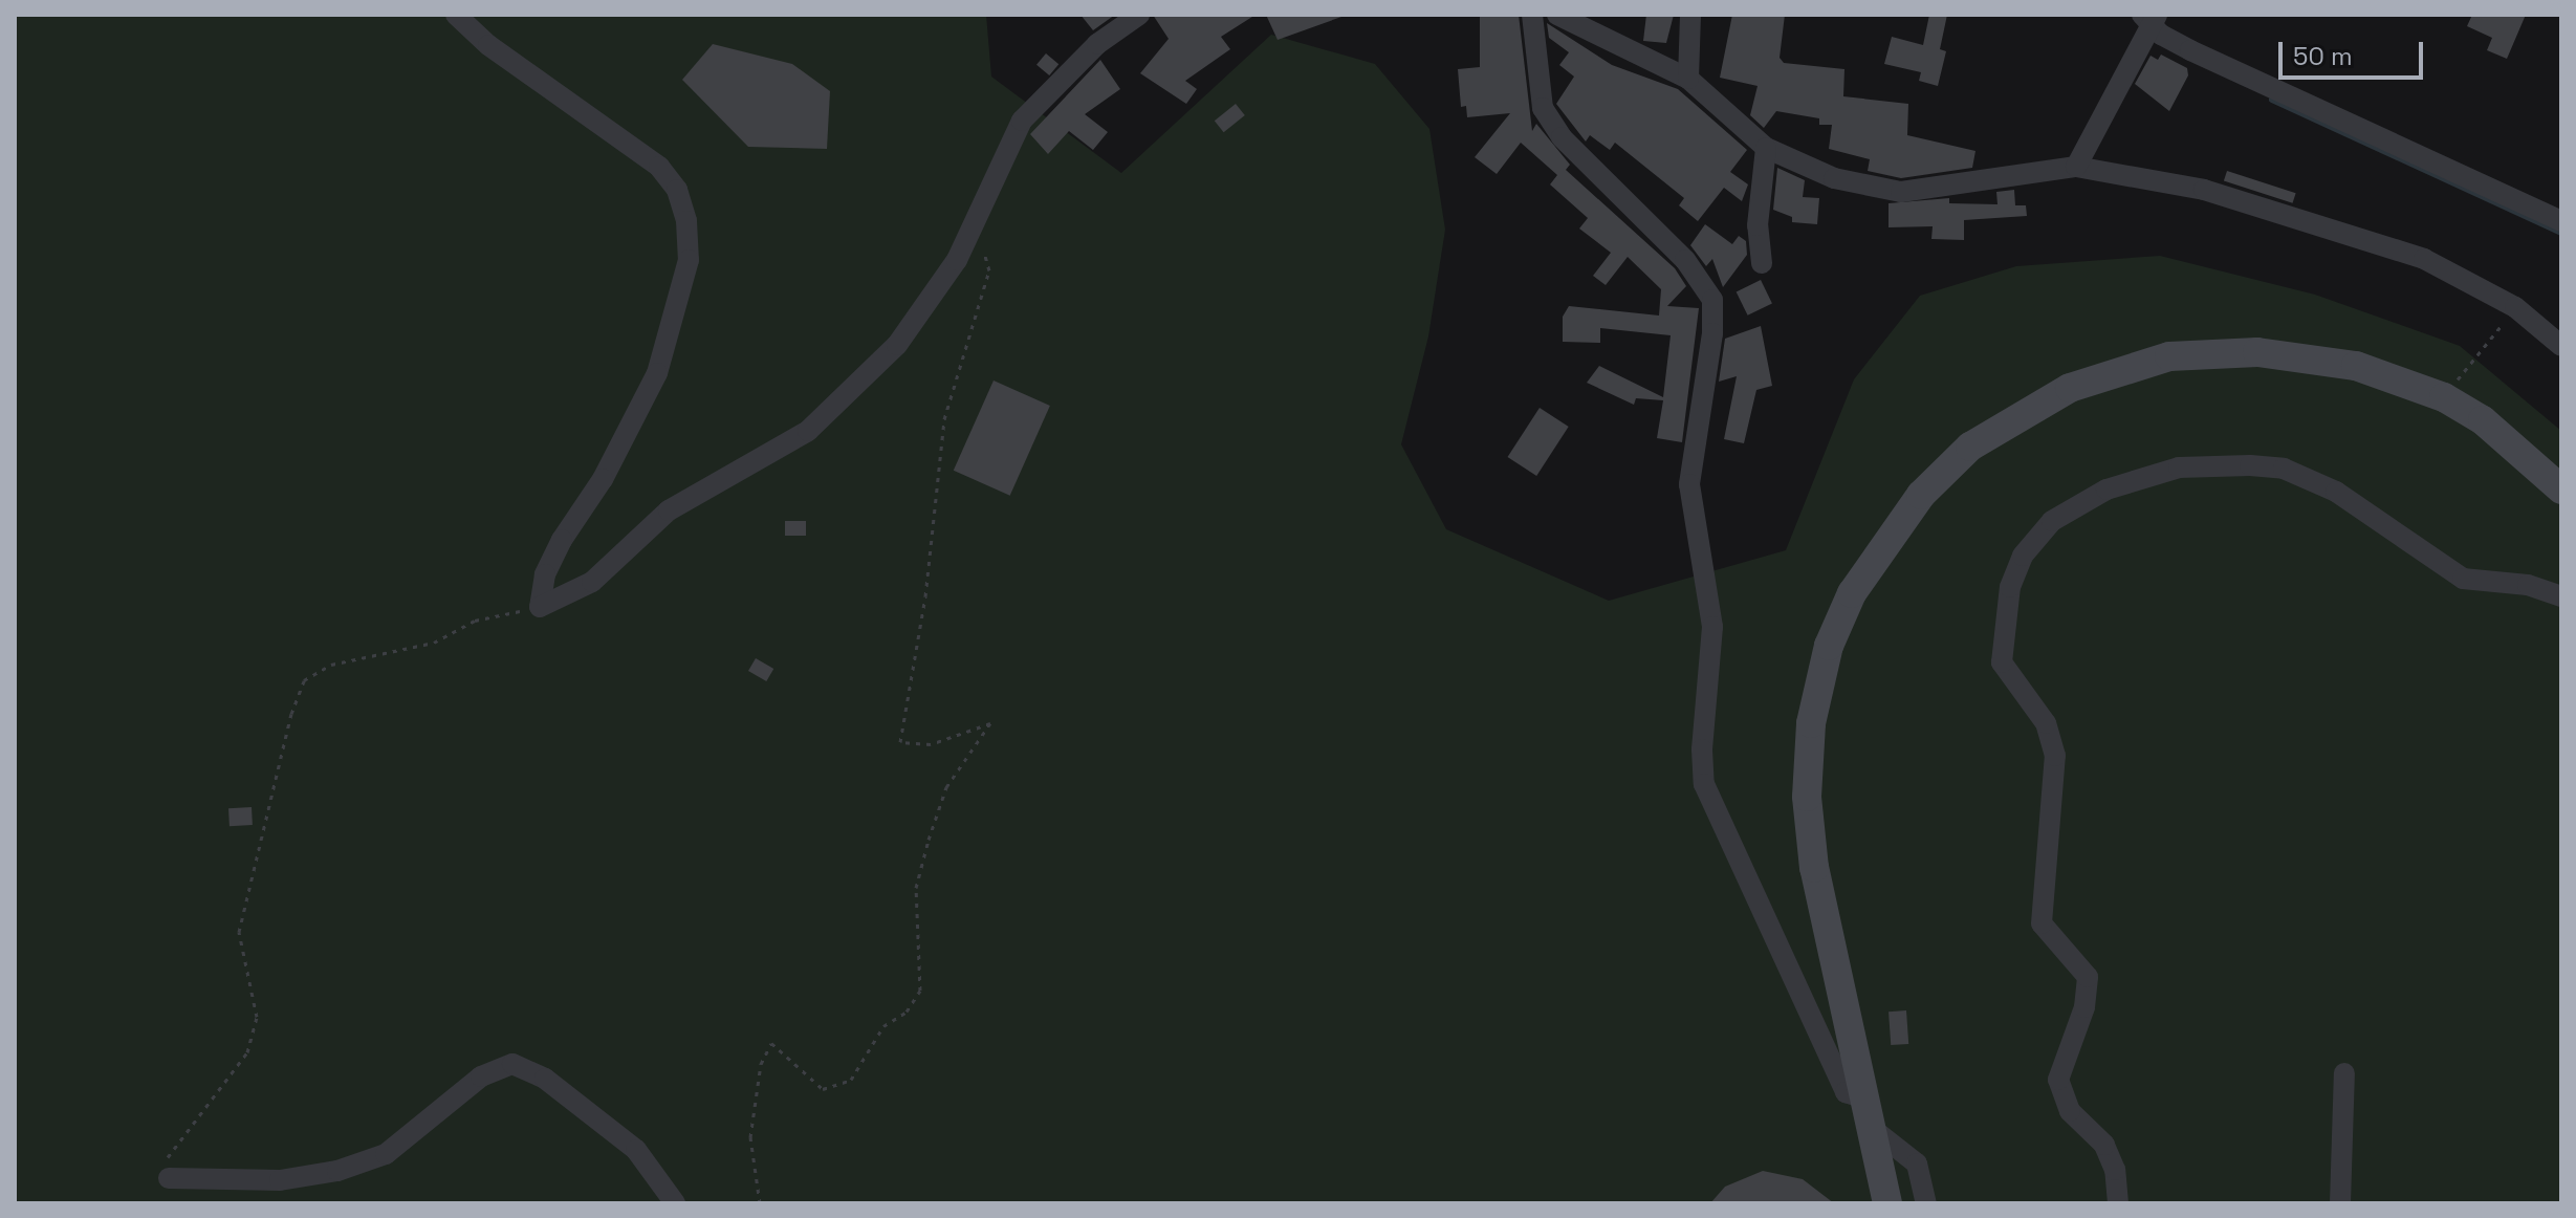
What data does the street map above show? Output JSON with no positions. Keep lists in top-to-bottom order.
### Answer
{
  "scale_bar": "50 m"
}
